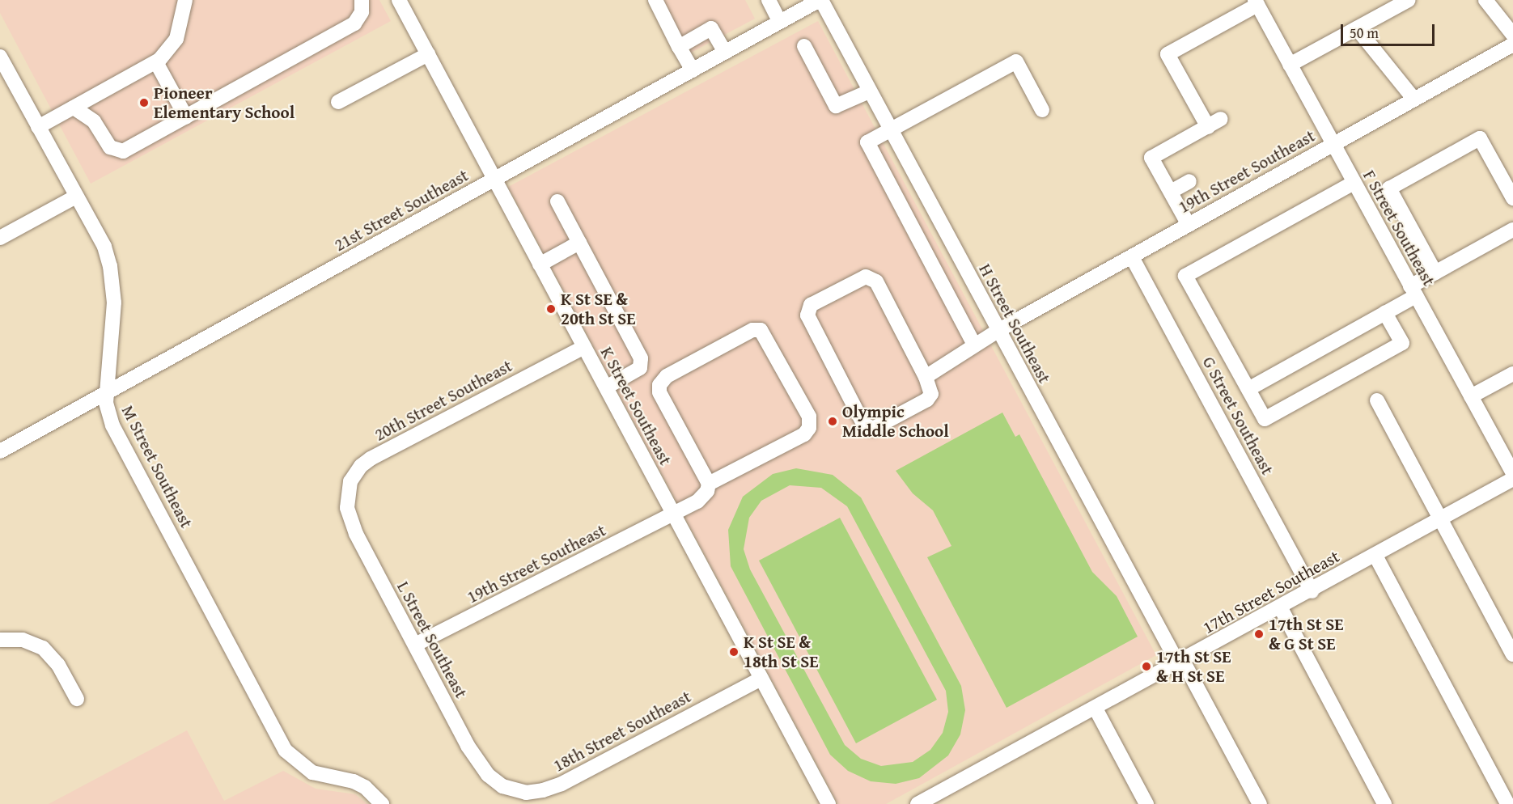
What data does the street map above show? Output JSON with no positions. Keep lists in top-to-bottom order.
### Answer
{
  "streets": {
    "street": [
      "19th Street Southeast",
      "21st Street Southeast",
      "F Street Southeast",
      "H Street Southeast",
      "20th Street Southeast",
      "K Street Southeast",
      "G Street Southeast",
      "M Street Southeast",
      "17th Street Southeast",
      "L Street Southeast",
      "18th Street Southeast"
    ]
  },
  "crossings": [
    ["19th Street Southeast", "F Street Southeast"],
    ["19th Street Southeast", "H Street Southeast"],
    ["19th Street Southeast", "K Street Southeast"],
    ["19th Street Southeast", "G Street Southeast"],
    ["19th Street Southeast", "L Street Southeast"],
    ["21st Street Southeast", "H Street Southeast"],
    ["21st Street Southeast", "K Street Southeast"],
    ["21st Street Southeast", "M Street Southeast"],
    ["H Street Southeast", "17th Street Southeast"],
    ["20th Street Southeast", "K Street Southeast"],
    ["20th Street Southeast", "L Street Southeast"],
    ["K Street Southeast", "18th Street Southeast"],
    ["G Street Southeast", "17th Street Southeast"],
    ["L Street Southeast", "18th Street Southeast"]
  ],
  "places": [
    "Pioneer Elementary School",
    "K St SE & 20th St SE",
    "Olympic Middle School",
    "17th St SE & G St SE",
    "K St SE & 18th St SE",
    "17th St SE & H St SE"
  ],
  "scale_bar": "50 m"
}
